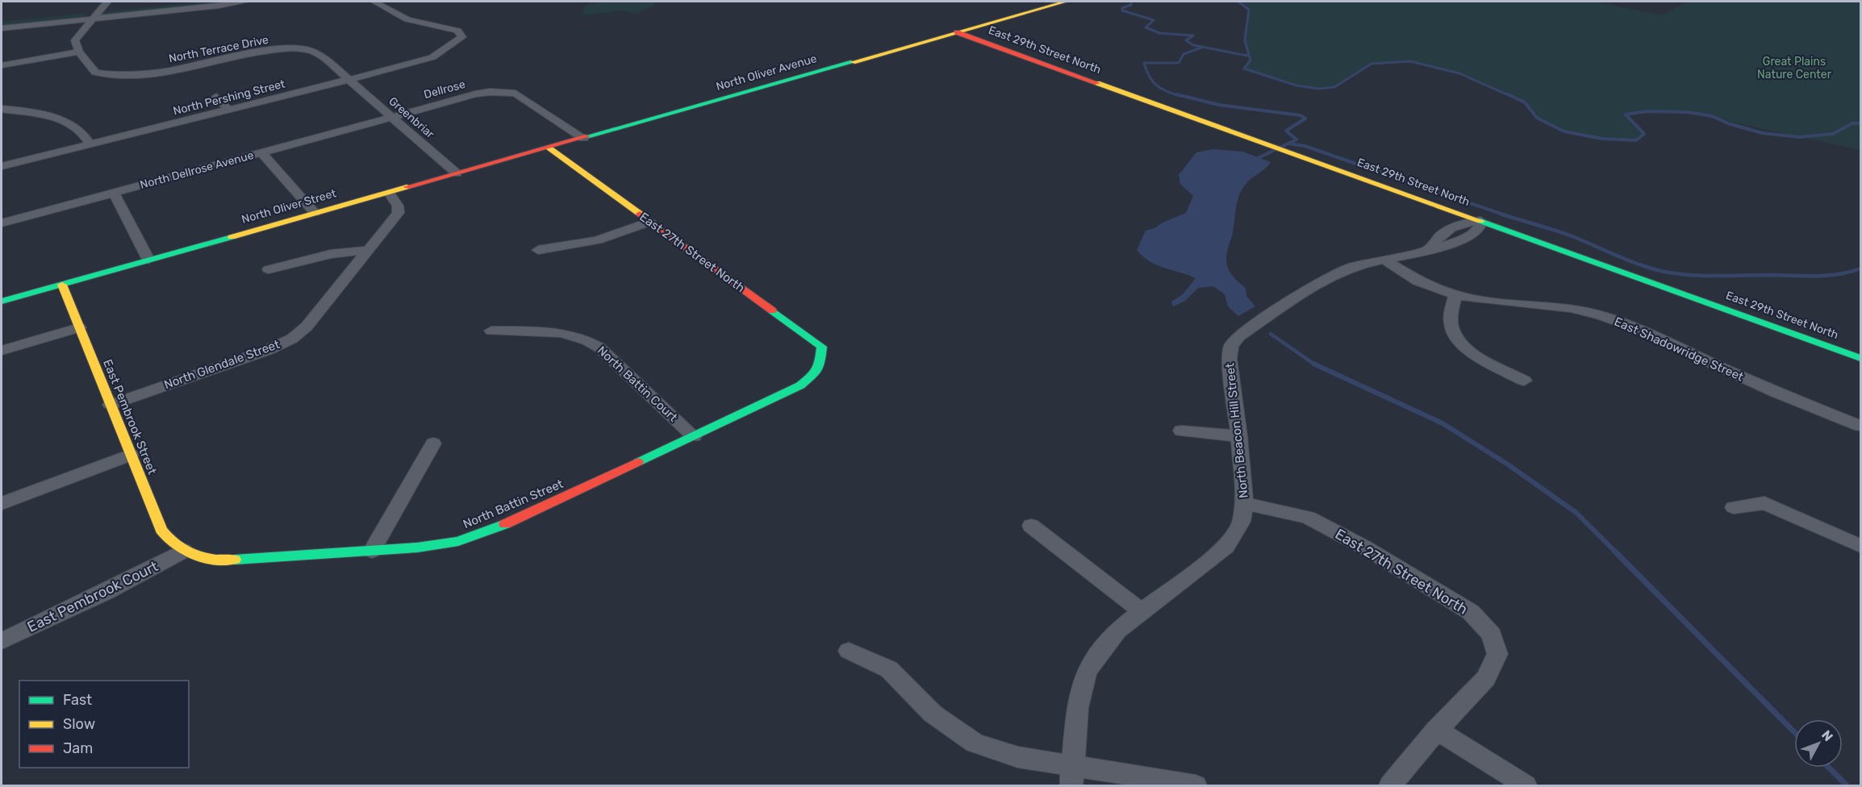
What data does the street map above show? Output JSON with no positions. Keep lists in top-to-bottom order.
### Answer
{
  "streets": {
    "main road": [
      "East 29th Street North",
      "North Oliver Avenue",
      "North Oliver Street",
      "East 27th Street North",
      "East Pembrook Street",
      "North Battin Street"
    ],
    "street": [
      "North Terrace Drive",
      "Dellrose",
      "North Pershing Street",
      "Greenbriar",
      "North Dellrose Avenue",
      "East Shadowridge Street",
      "North Glendale Street",
      "North Battin Court",
      "North Beacon Hill Street",
      "East Pembrook Court"
    ]
  },
  "crossings": [
    ["North Terrace Drive", "Greenbriar"],
    ["East 29th Street North", "North Oliver Avenue"],
    ["East 29th Street North", "North Beacon Hill Street"],
    ["North Oliver Avenue", "Dellrose"],
    ["North Oliver Avenue", "North Oliver Street"],
    ["Dellrose", "Greenbriar"],
    ["Dellrose", "North Dellrose Avenue"],
    ["Dellrose", "North Oliver Street"],
    ["North Pershing Street", "Greenbriar"],
    ["Greenbriar", "North Dellrose Avenue"],
    ["Greenbriar", "North Oliver Street"],
    ["North Oliver Street", "East 27th Street North"],
    ["North Oliver Street", "North Glendale Street"],
    ["North Oliver Street", "East Pembrook Street"],
    ["East 27th Street North", "North Beacon Hill Street"],
    ["East 27th Street North", "North Battin Street"],
    ["East Shadowridge Street", "North Beacon Hill Street"],
    ["North Glendale Street", "East Pembrook Street"],
    ["North Battin Court", "North Battin Street"],
    ["East Pembrook Street", "North Battin Street"],
    ["East Pembrook Street", "East Pembrook Court"],
    ["North Battin Street", "East Pembrook Court"]
  ],
  "parks": ["Great Plains Nature Center"],
  "legend": ["Fast", "Slow", "Jam"],
  "north": "top right"
}
